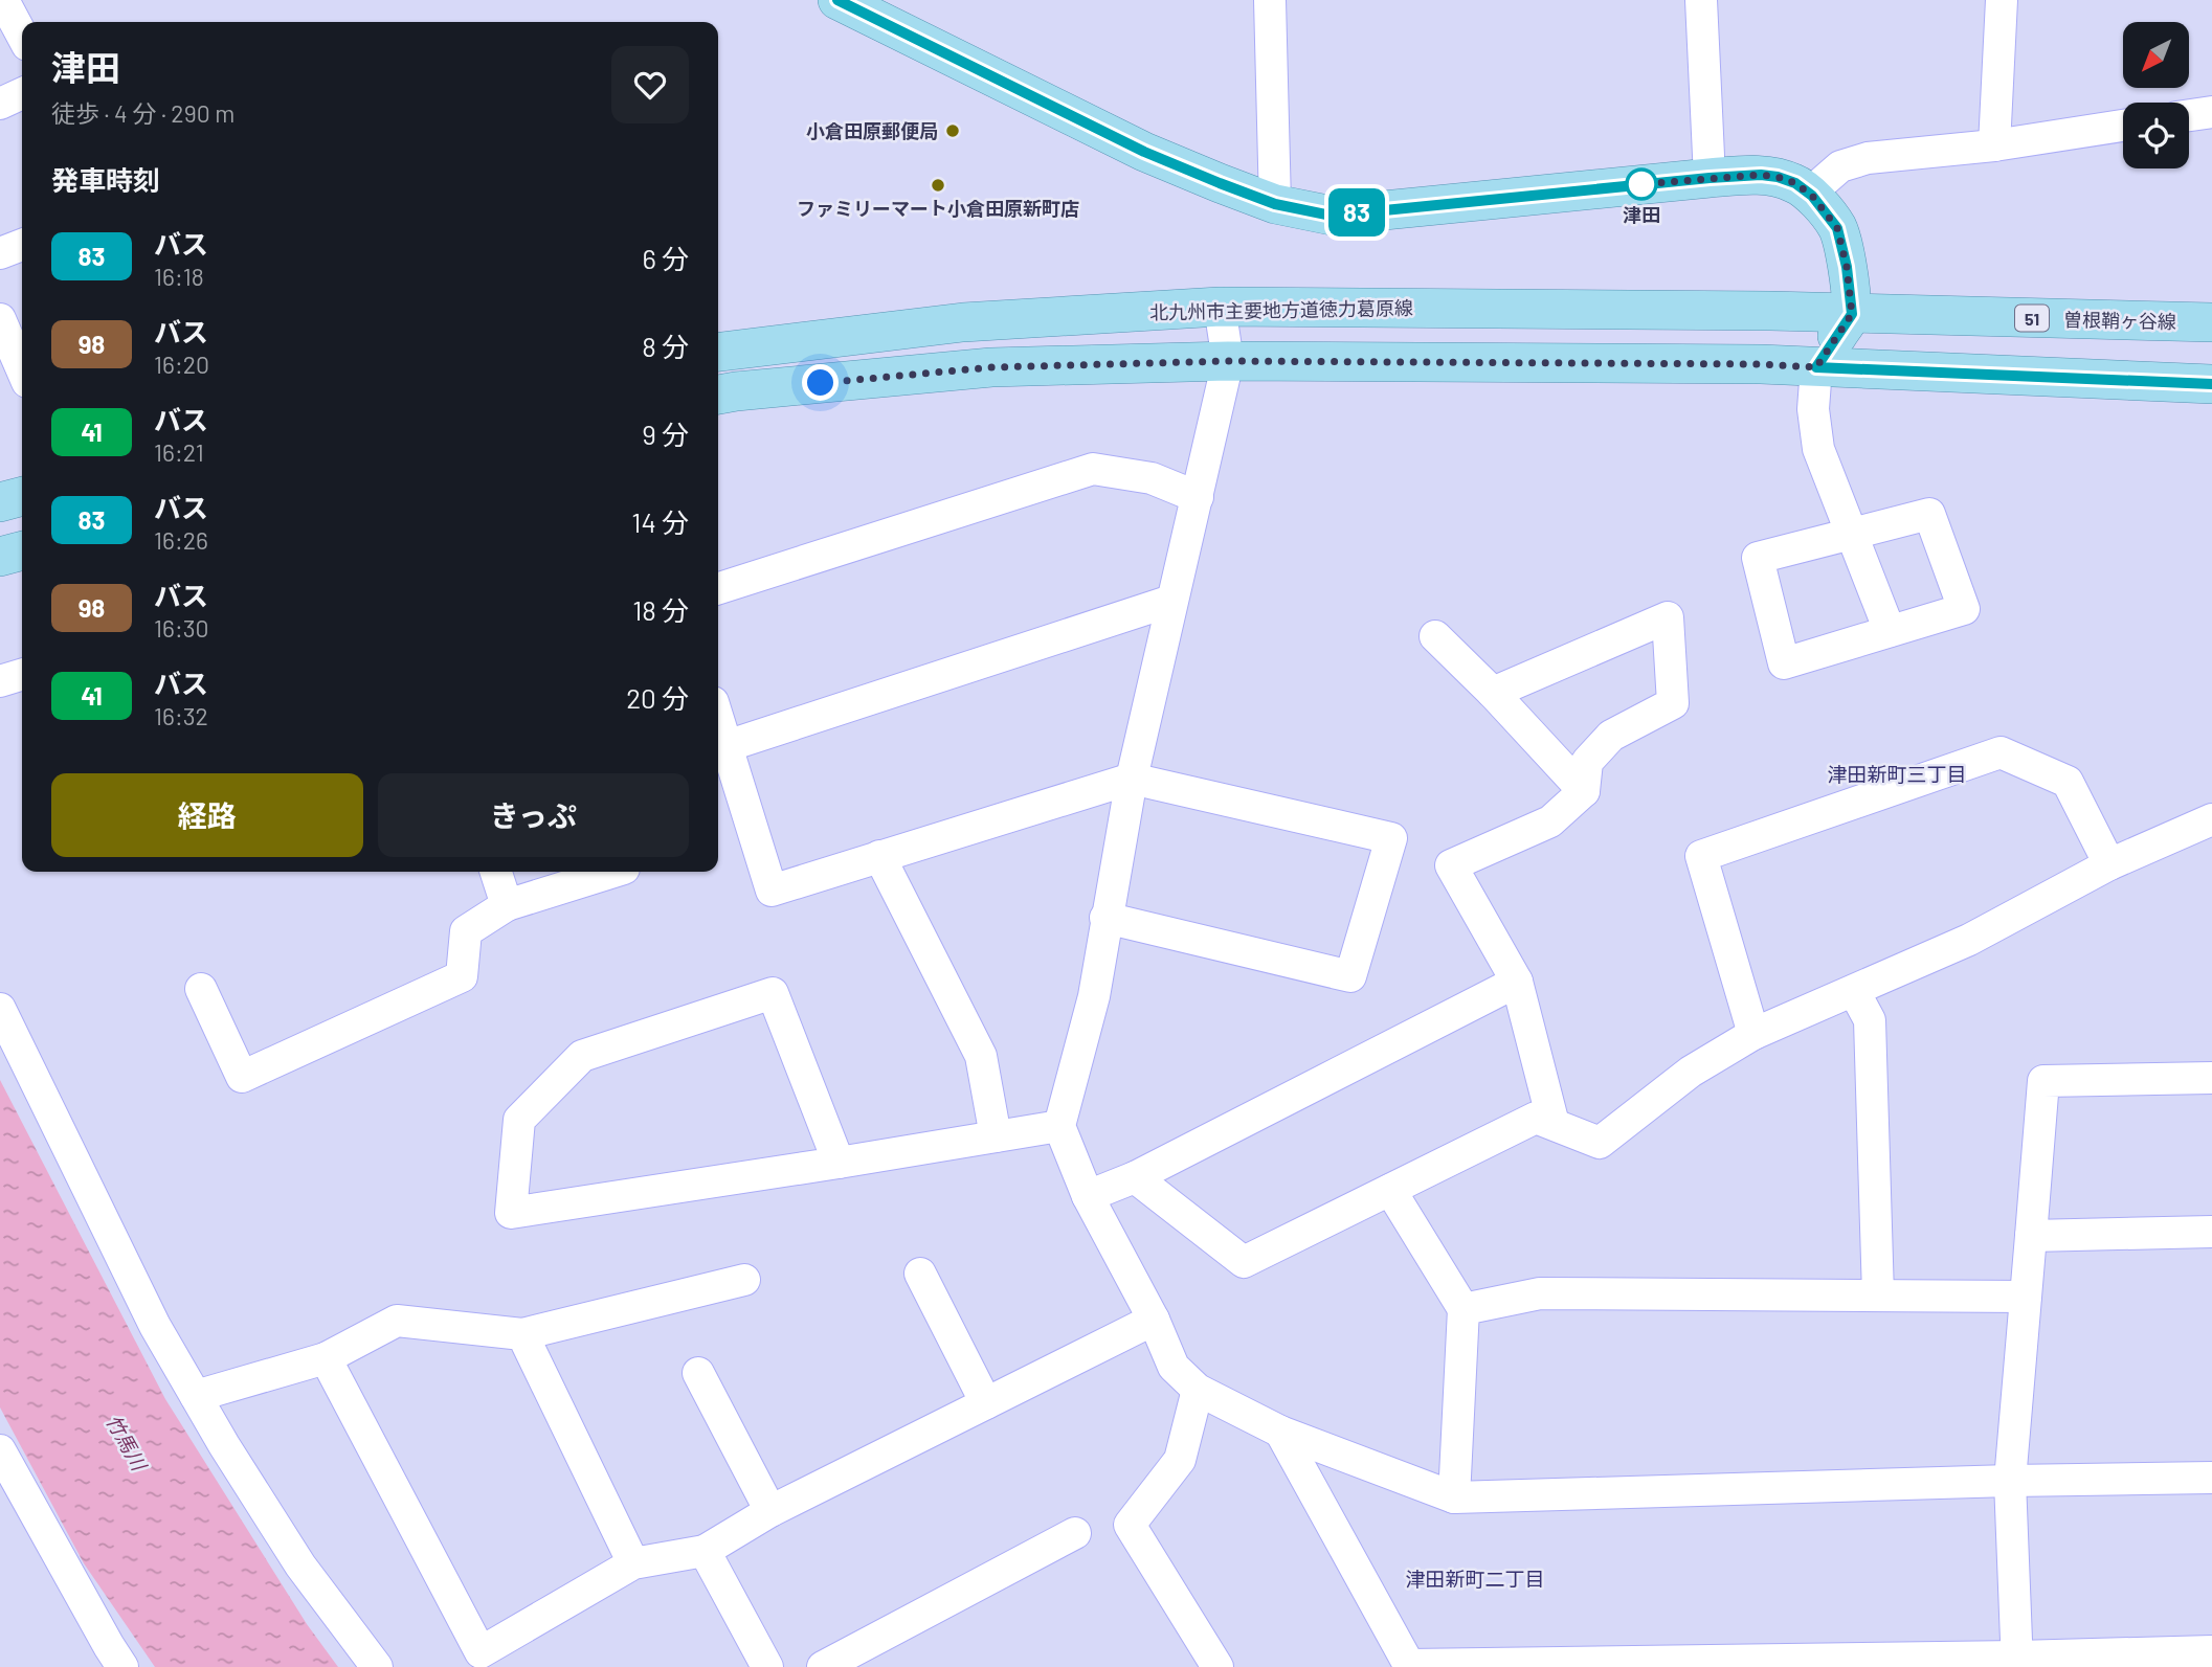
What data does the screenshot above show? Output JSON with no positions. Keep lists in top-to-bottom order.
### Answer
{
  "streets": {
    "main road": ["北九州市主要地方道徳力葛原線", "51", "曽根鞘ヶ谷線"]
  },
  "crossings": [
    ["北九州市主要地方道徳力葛原線", "曽根鞘ヶ谷線"]
  ],
  "districts": ["津田新町三丁目", "津田新町二丁目"],
  "water": ["竹馬川"],
  "places": ["小倉田原郵便局", "津田", "ファミリーマート小倉田原新町店"],
  "lines": ["bus line 83"],
  "north": "bottom left",
  "page": {
    "on_map": "83",
    "heading": [
      ["津田", "徒歩 · 4 分 · 290 m"],
      "発車時刻"
    ],
    "list": [
      {
        "mark": "83",
        "name": "バス",
        "note": "16:18",
        "value": "6 分"
      },
      {
        "mark": "98",
        "name": "バス",
        "note": "16:20",
        "value": "8 分"
      },
      {
        "mark": "41",
        "name": "バス",
        "note": "16:21",
        "value": "9 分"
      },
      {
        "mark": "83",
        "name": "バス",
        "note": "16:26",
        "value": "14 分"
      },
      {
        "mark": "98",
        "name": "バス",
        "note": "16:30",
        "value": "18 分"
      },
      {
        "mark": "41",
        "name": "バス",
        "note": "16:32",
        "value": "20 分"
      }
    ],
    "buttons": ["経路", "きっぷ"]
  }
}
